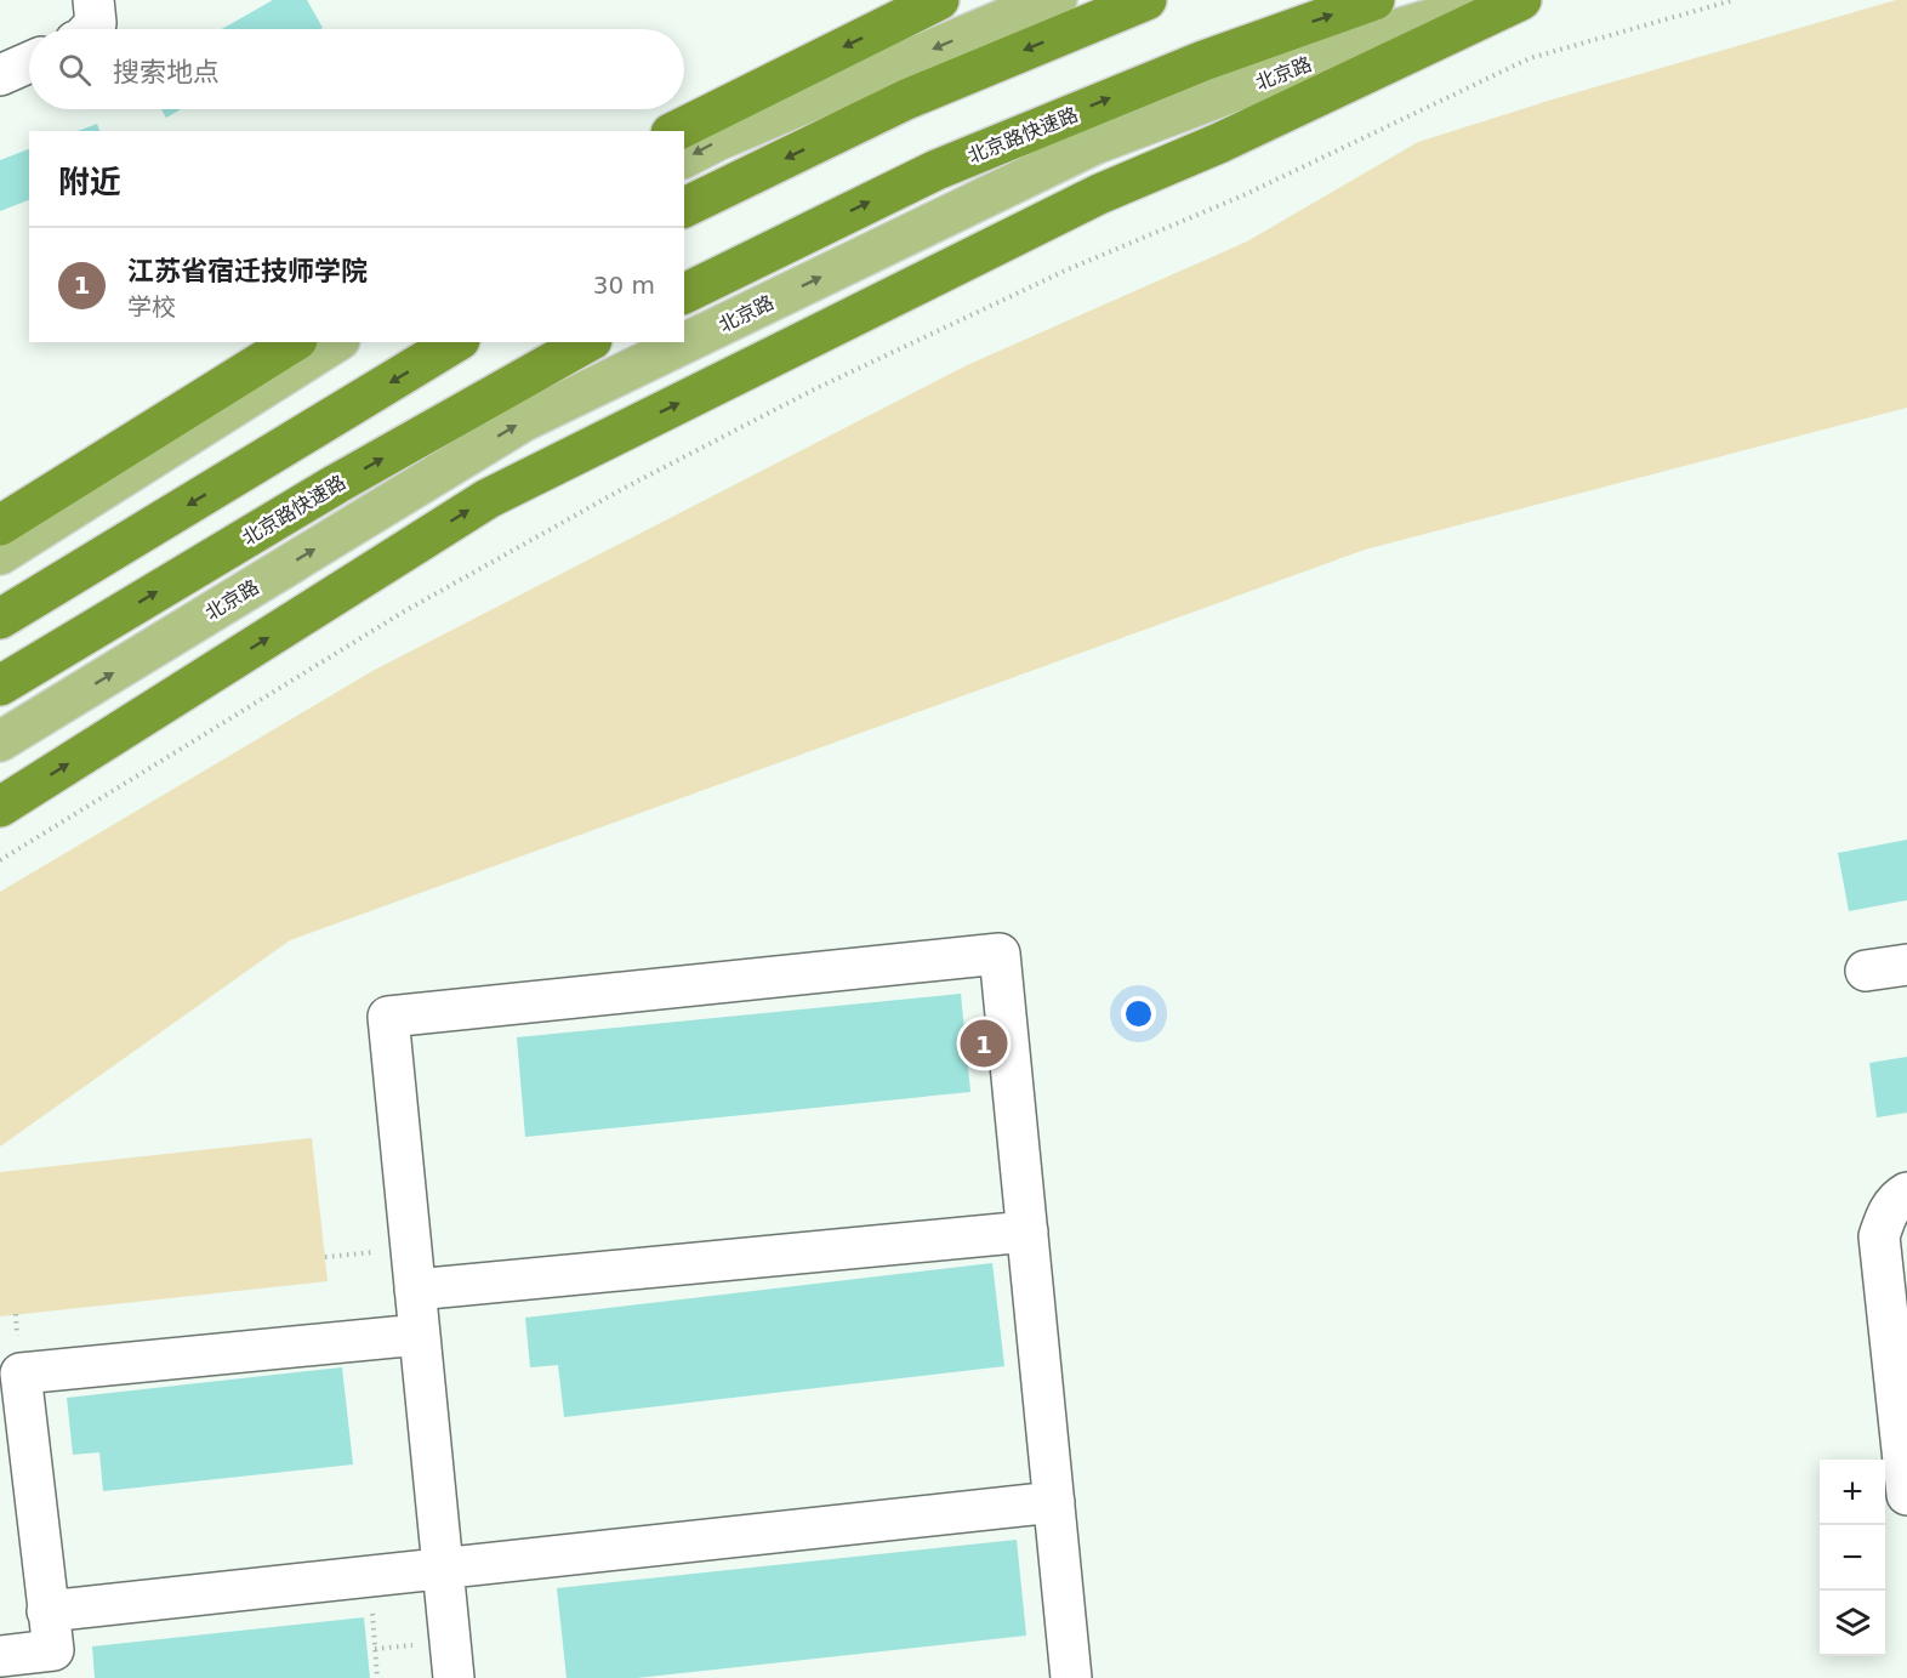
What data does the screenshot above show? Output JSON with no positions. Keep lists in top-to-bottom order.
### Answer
{
  "streets": {
    "highway": ["北京路快速路"],
    "main road": ["北京路"]
  },
  "page": {
    "search": "搜索地点",
    "heading": "附近",
    "list": [
      {
        "mark": "1",
        "name": "江苏省宿迁技师学院",
        "note": "学校",
        "value": "30 m"
      }
    ],
    "pins": "1",
    "map_buttons": ["+", "−"]
  }
}
